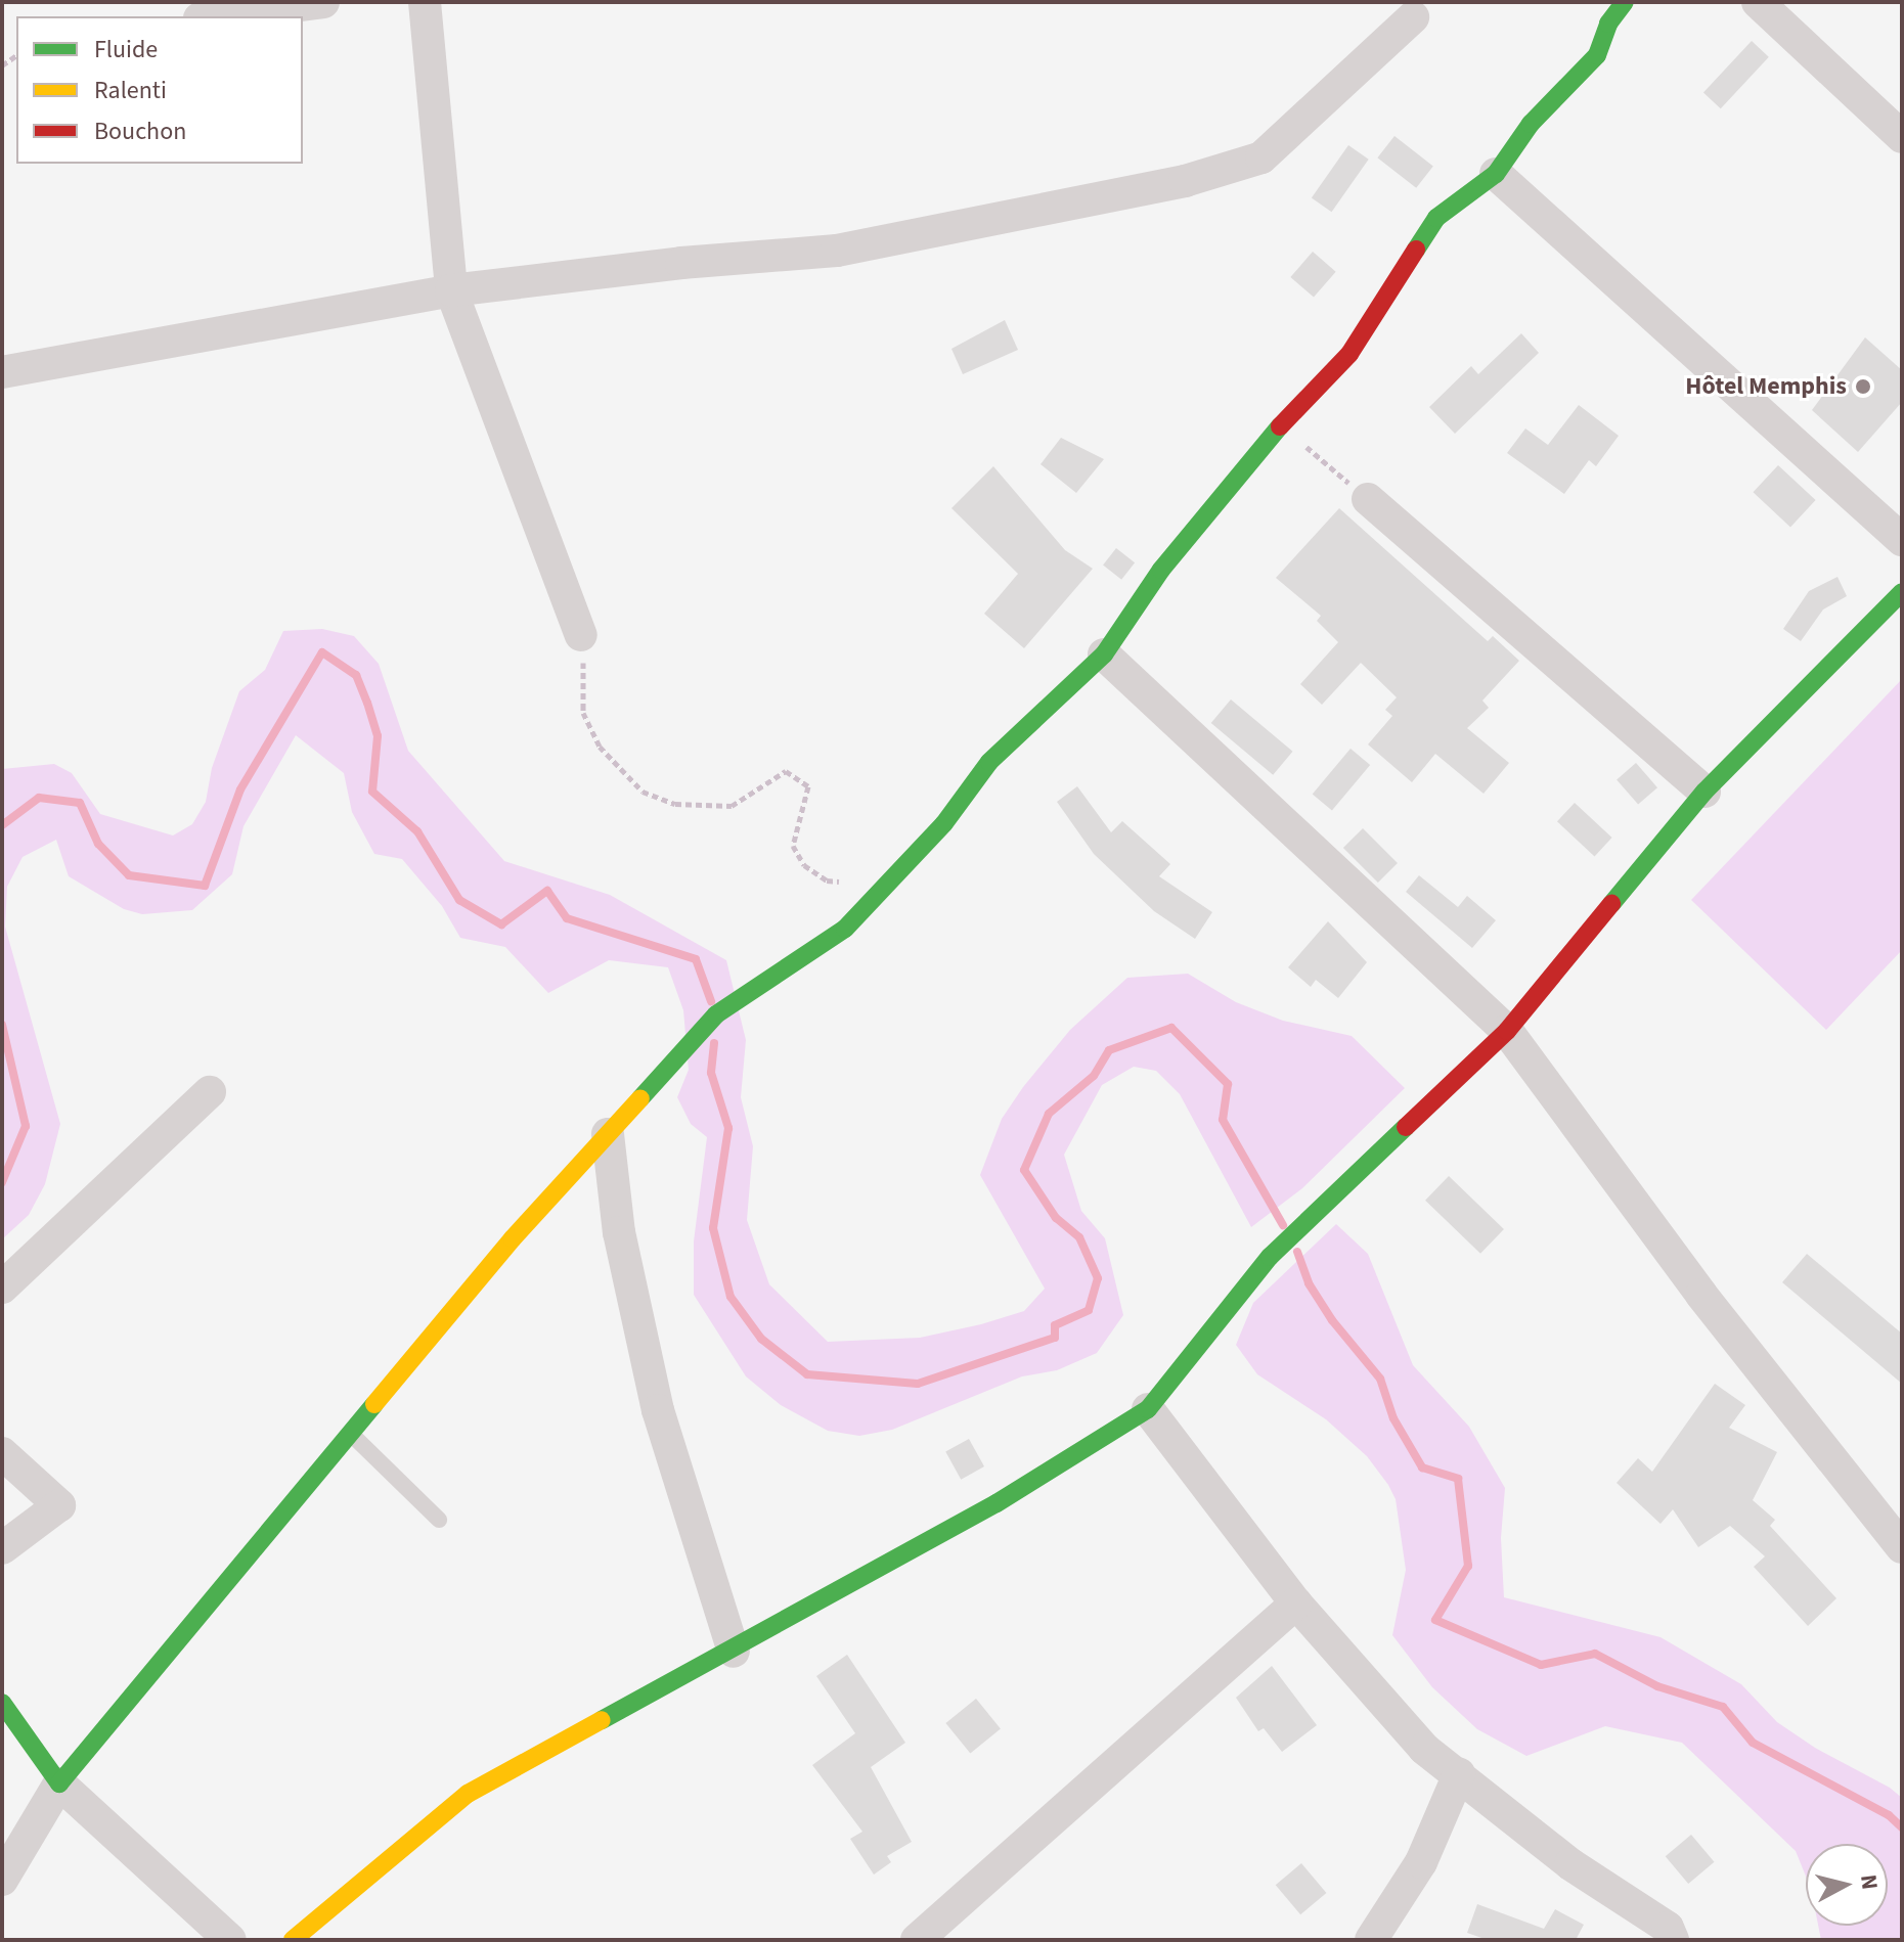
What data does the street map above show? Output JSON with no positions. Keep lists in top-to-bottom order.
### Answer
{
  "places": ["Hôtel Memphis"],
  "legend": ["Fluide", "Ralenti", "Bouchon"],
  "north": "right"
}
